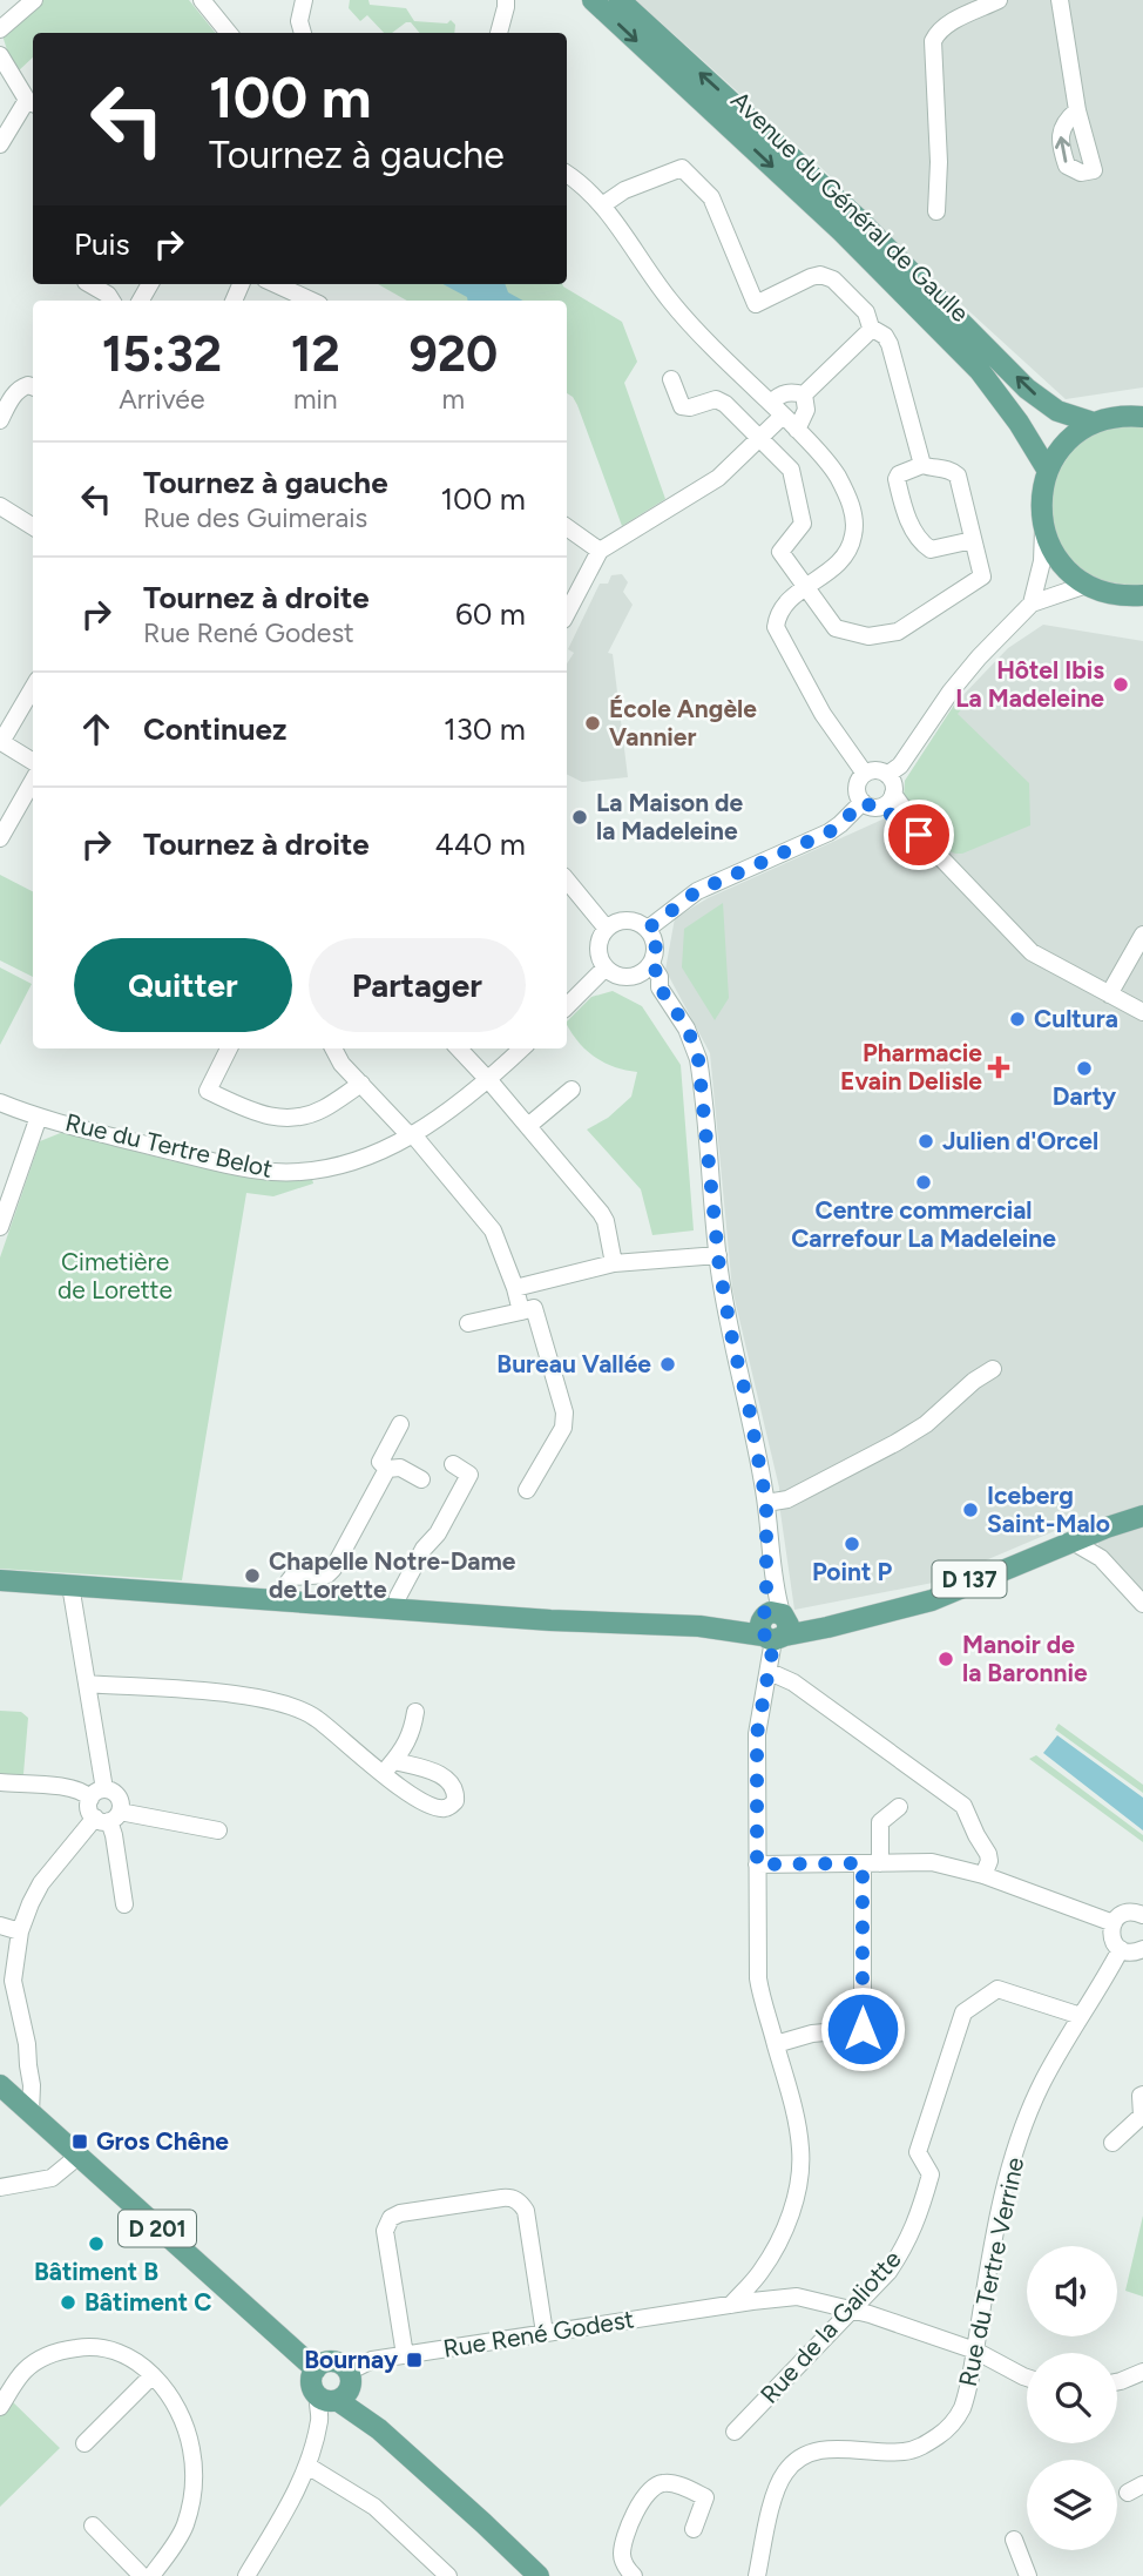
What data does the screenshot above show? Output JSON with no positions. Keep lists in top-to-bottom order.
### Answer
{
  "streets": {
    "main road": ["Avenue du Général de Gaulle", "D 137", "D 201"],
    "street": [
      "Rue du Tertre Belot",
      "Rue du Tertre Verrine",
      "Rue de la Galiotte",
      "Rue René Godest"
    ]
  },
  "crossings": [
    ["D 137", "Rue René Godest"],
    ["Rue du Tertre Verrine", "Rue de la Galiotte"]
  ],
  "parks": ["Cimetière de Lorette"],
  "places": {
    "other": [
      "Hôtel Ibis La Madeleine",
      "École Angèle Vannier",
      "La Maison de la Madeleine",
      "Cultura",
      "Darty",
      "Julien d'Orcel",
      "Centre commercial Carrefour La Madeleine",
      "Bureau Vallée",
      "Iceberg Saint-Malo",
      "Point P",
      "Chapelle Notre-Dame de Lorette",
      "Manoir de la Baronnie",
      "Bâtiment B",
      "Bâtiment C"
    ],
    "health": ["Pharmacie Evain Delisle"],
    "transit": ["Gros Chêne", "Bournay"]
  },
  "page": {
    "turn": ["100 m", "Tournez à gauche"],
    "then": "Puis",
    "eta": [
      "15:32",
      "Arrivée",
      "12",
      "min",
      "920",
      "m"
    ],
    "list": [
      {
        "name": "Tournez à gauche",
        "note": "Rue des Guimerais",
        "value": "100 m"
      },
      {
        "name": "Tournez à droite",
        "note": "Rue René Godest",
        "value": "60 m"
      },
      {
        "name": "Continuez",
        "value": "130 m"
      },
      {
        "name": "Tournez à droite",
        "value": "440 m"
      }
    ],
    "buttons": ["Quitter", "Partager"]
  }
}
